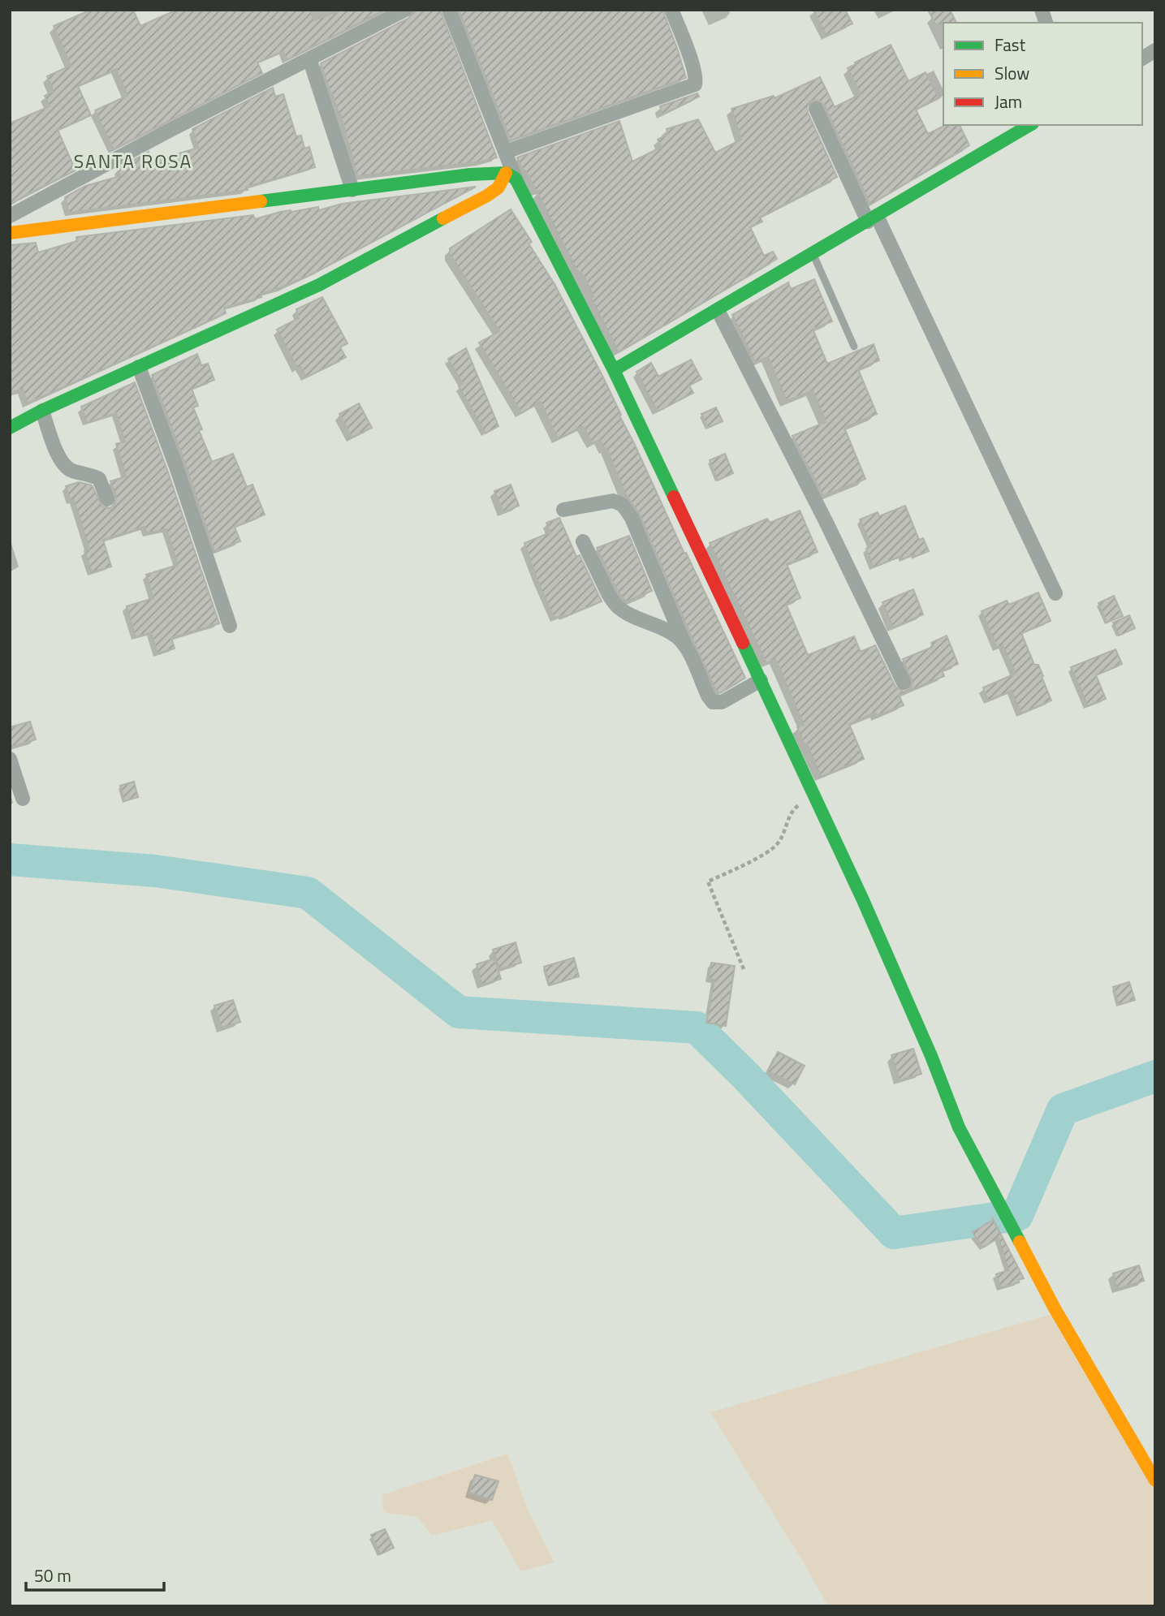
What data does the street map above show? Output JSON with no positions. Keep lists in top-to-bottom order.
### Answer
{
  "districts": ["SANTA ROSA"],
  "legend": ["Fast", "Slow", "Jam"],
  "scale_bar": "50 m"
}
